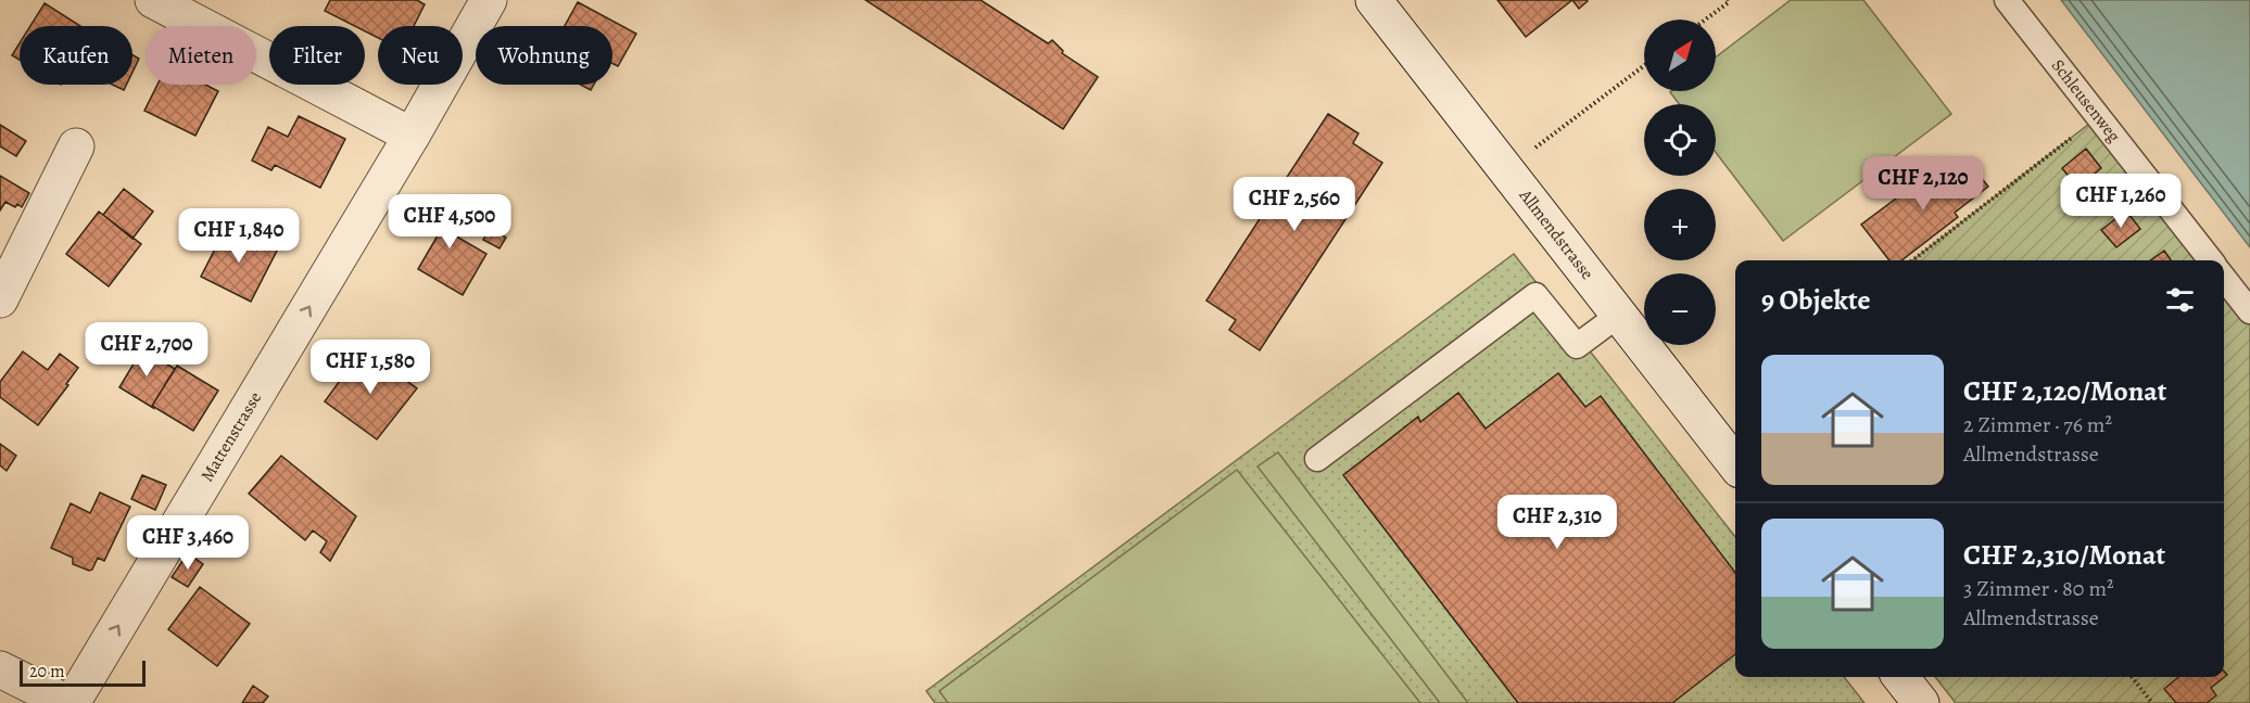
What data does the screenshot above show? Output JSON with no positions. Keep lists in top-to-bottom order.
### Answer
{
  "streets": {
    "street": ["Allmendstrasse", "Mattenstrasse"],
    "lane": ["Schleusenweg"]
  },
  "one_way": ["Mattenstrasse"],
  "scale_bar": "20 m",
  "north": "top right",
  "page": {
    "map_buttons": ["+", "−"],
    "chip": [
      "Kaufen",
      "Mieten",
      "Filter",
      "Neu",
      "Wohnung"
    ],
    "price": [
      "CHF 2,120",
      "CHF 1,260",
      "CHF 2,560",
      "CHF 4,500",
      "CHF 1,840",
      "CHF 2,700",
      "CHF 1,580",
      "CHF 2,310",
      "CHF 3,460"
    ],
    "heading": "9 Objekte",
    "list": [
      {
        "name": "CHF 2,120/Monat",
        "note": "2 Zimmer · 76 m² · Allmendstrasse"
      },
      {
        "name": "CHF 2,310/Monat",
        "note": "3 Zimmer · 80 m² · Allmendstrasse"
      }
    ],
    "scale": "20 m"
  }
}
